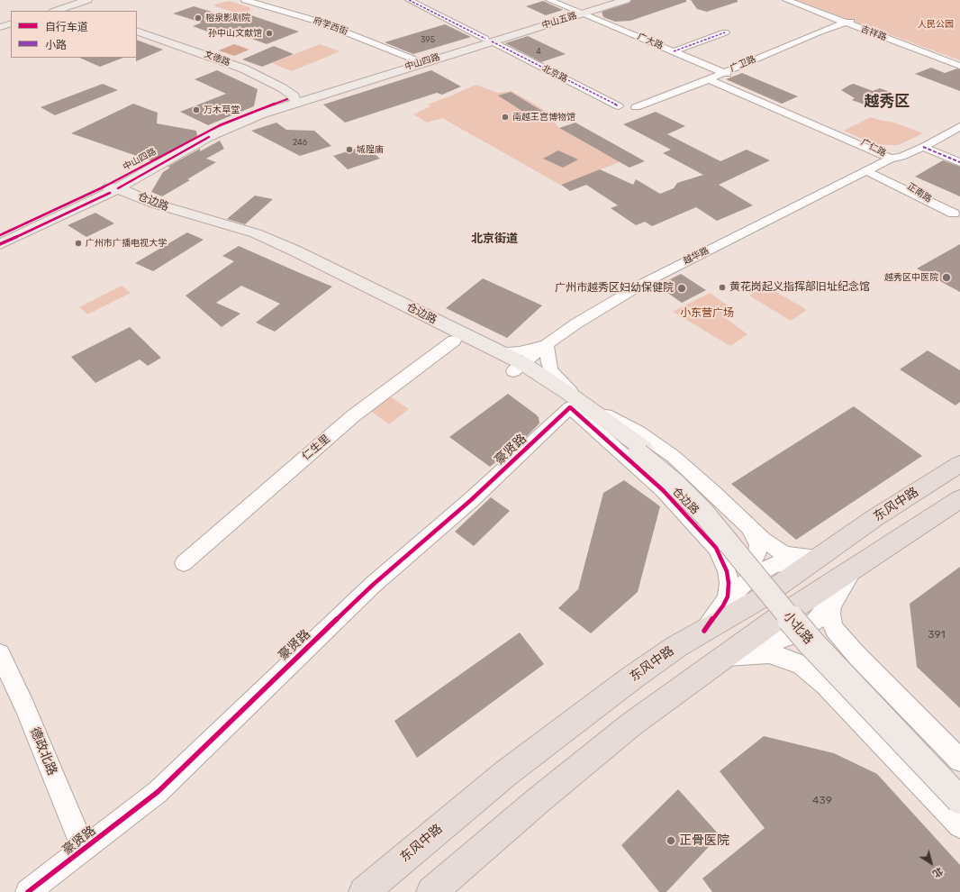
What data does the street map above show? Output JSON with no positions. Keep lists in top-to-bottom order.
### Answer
{
  "streets": {
    "highway": ["东风中路"],
    "main road": [
      "中山五路",
      "文德路",
      "中山四路",
      "仓边路",
      "小北路"
    ],
    "street": [
      "府学西街",
      "吉祥路",
      "广大路",
      "广卫路",
      "北京路",
      "广仁路",
      "正南路",
      "越华路",
      "仁生里",
      "豪贤路",
      "德政北路"
    ]
  },
  "crossings": [
    ["中山五路", "广大路"],
    ["中山五路", "中山四路"],
    ["中山五路", "北京路"],
    ["府学西街", "中山四路"],
    ["吉祥路", "广卫路"],
    ["广大路", "广卫路"],
    ["广大路", "广仁路"],
    ["文德路", "中山四路"],
    ["中山四路", "北京路"],
    ["中山四路", "仓边路"],
    ["广卫路", "北京路"],
    ["广卫路", "广仁路"],
    ["广仁路", "正南路"],
    ["广仁路", "越华路"],
    ["正南路", "越华路"],
    ["仓边路", "越华路"],
    ["仓边路", "仁生里"],
    ["仓边路", "豪贤路"],
    ["仓边路", "东风中路"],
    ["仓边路", "小北路"],
    ["豪贤路", "德政北路"]
  ],
  "districts": ["越秀区", "北京街道"],
  "parks": ["人民公园", "小东营广场"],
  "places": [
    "榕泉影剧院",
    "孙中山文献馆",
    "万木草堂",
    "南越王宫博物馆",
    "城隍庙",
    "广州市广播电视大学",
    "越秀区中医院",
    "黄花岗起义指挥部旧址纪念馆",
    "广州市越秀区妇幼保健院",
    "正骨医院"
  ],
  "house_numbers": [
    "395",
    "4",
    "246",
    "391",
    "439"
  ],
  "legend": ["自行车道", "小路"],
  "north": "bottom right"
}
